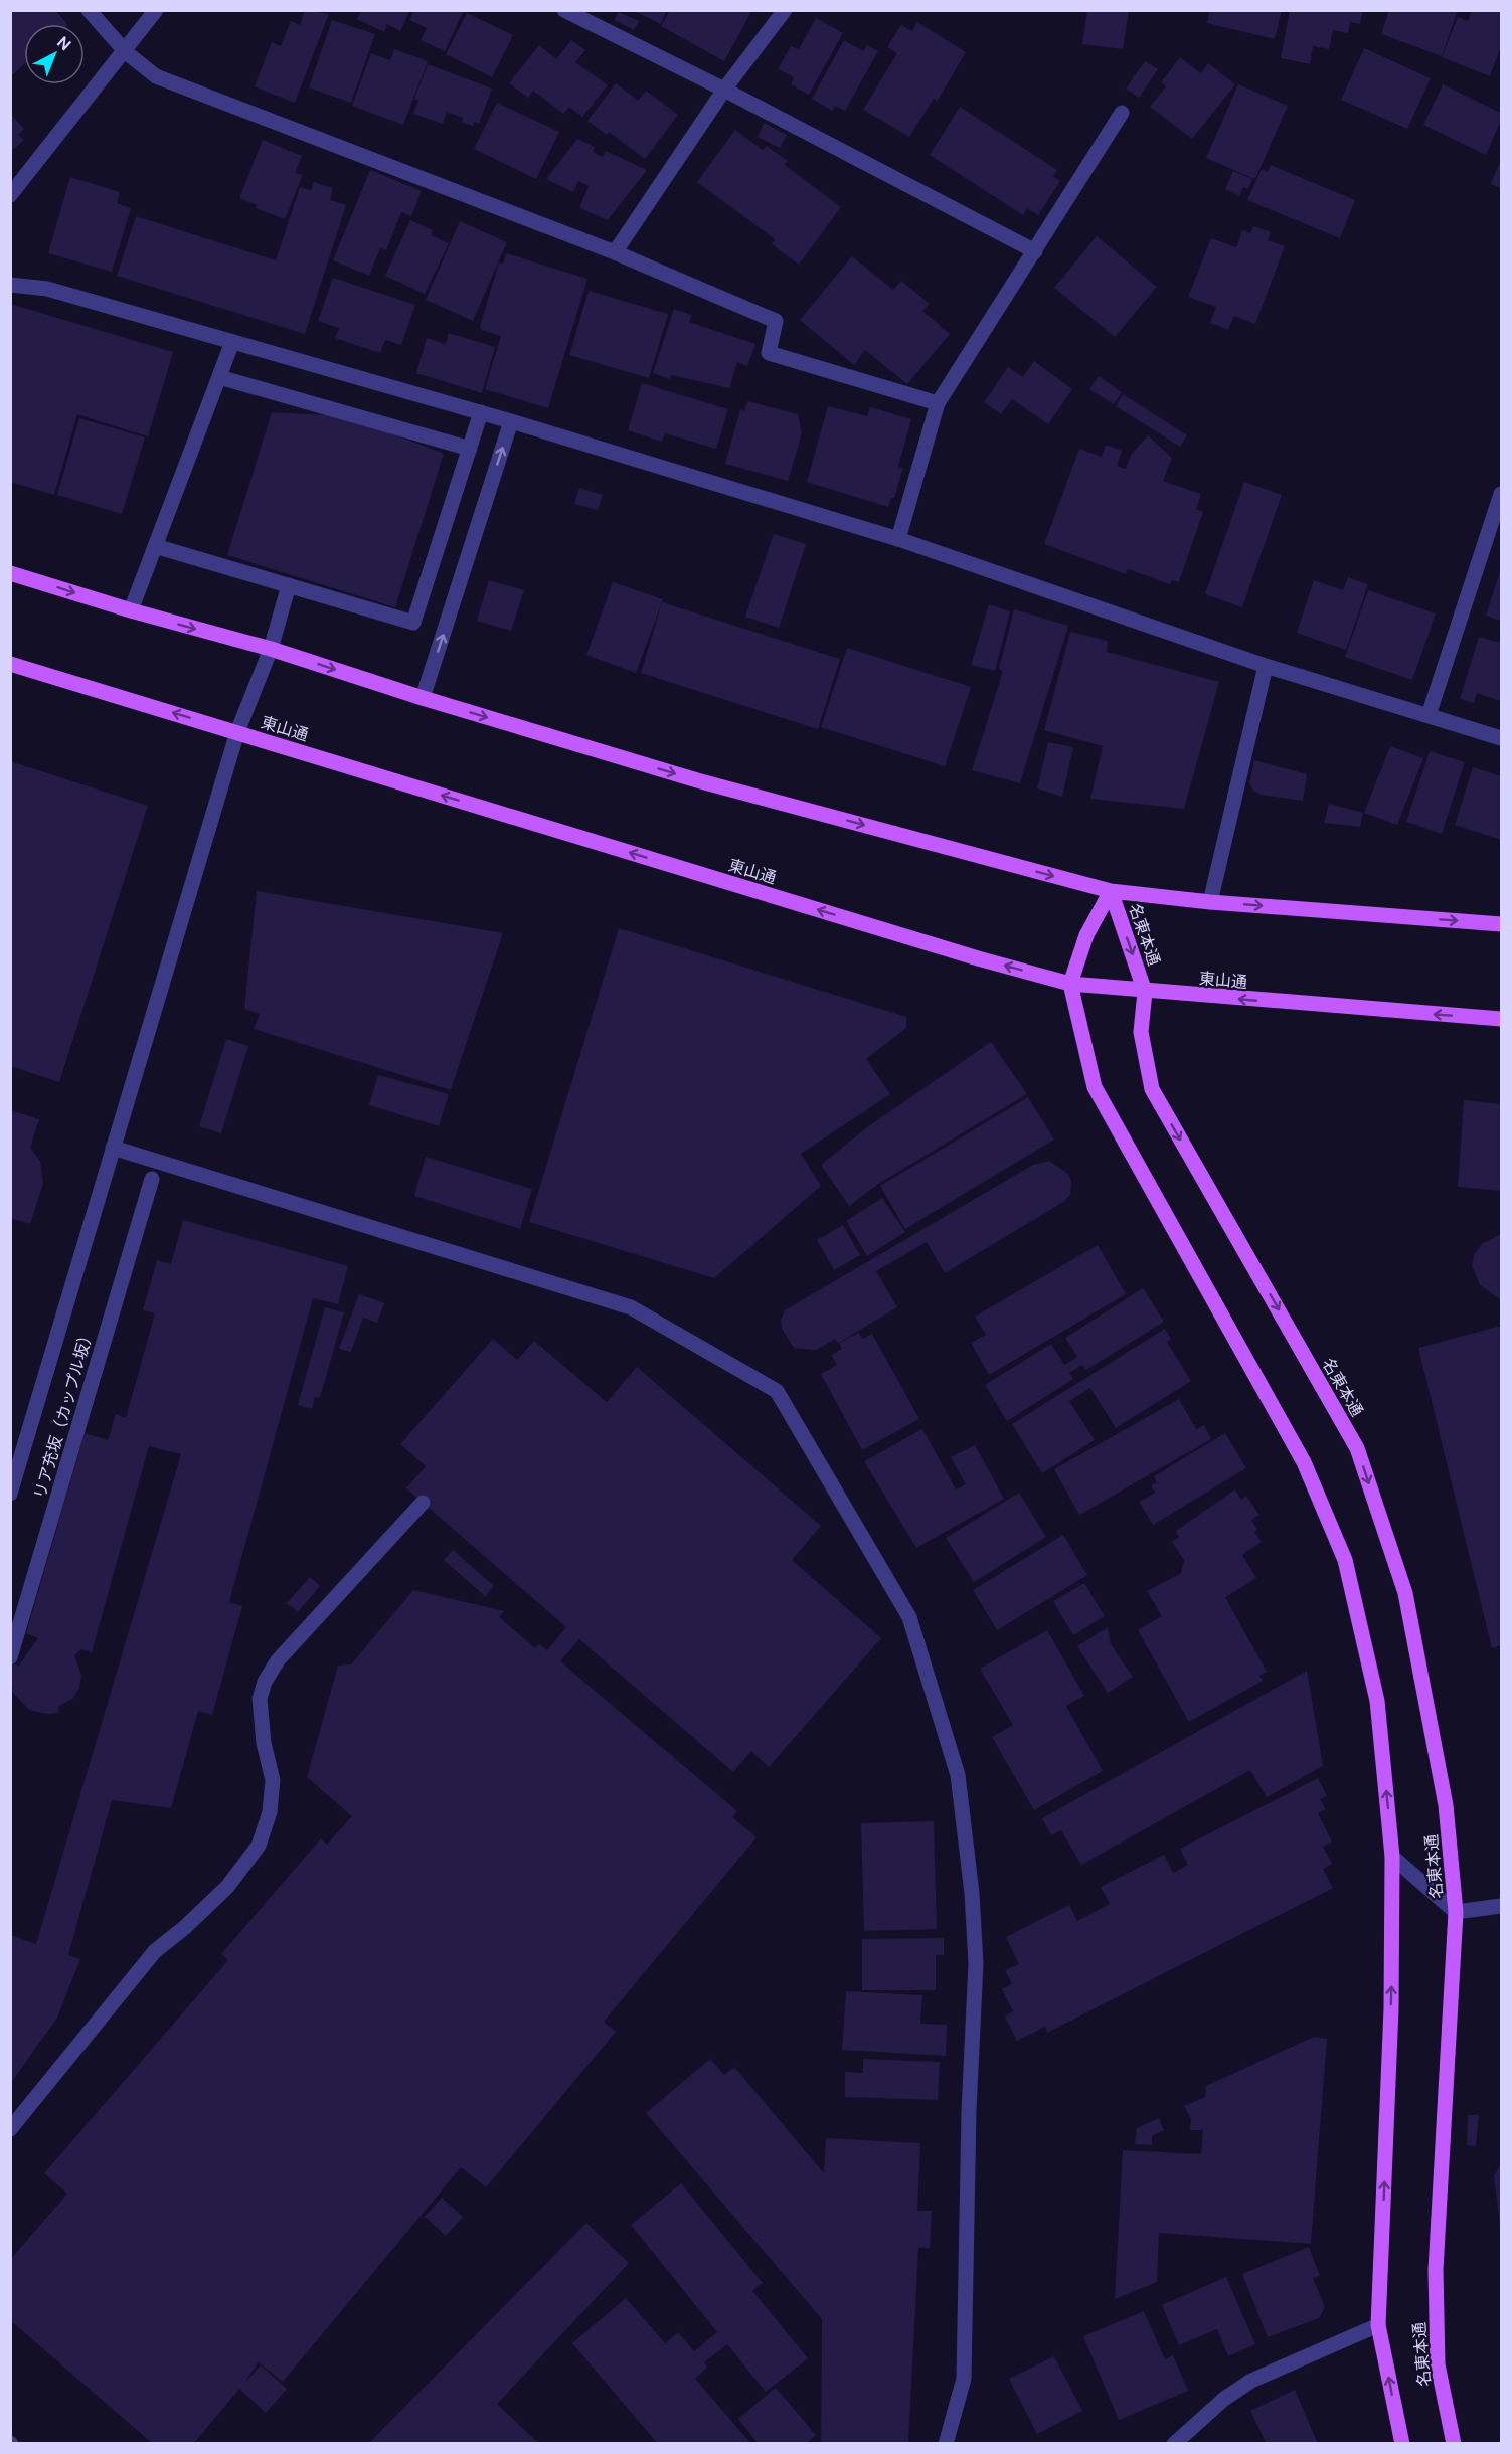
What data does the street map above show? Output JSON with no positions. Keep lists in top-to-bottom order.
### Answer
{
  "streets": {
    "main road": ["東山通", "名東本通"],
    "street": ["リア充坂（カップル坂）"]
  },
  "crossings": [
    ["東山通", "名東本通"]
  ],
  "north": "top right"
}
